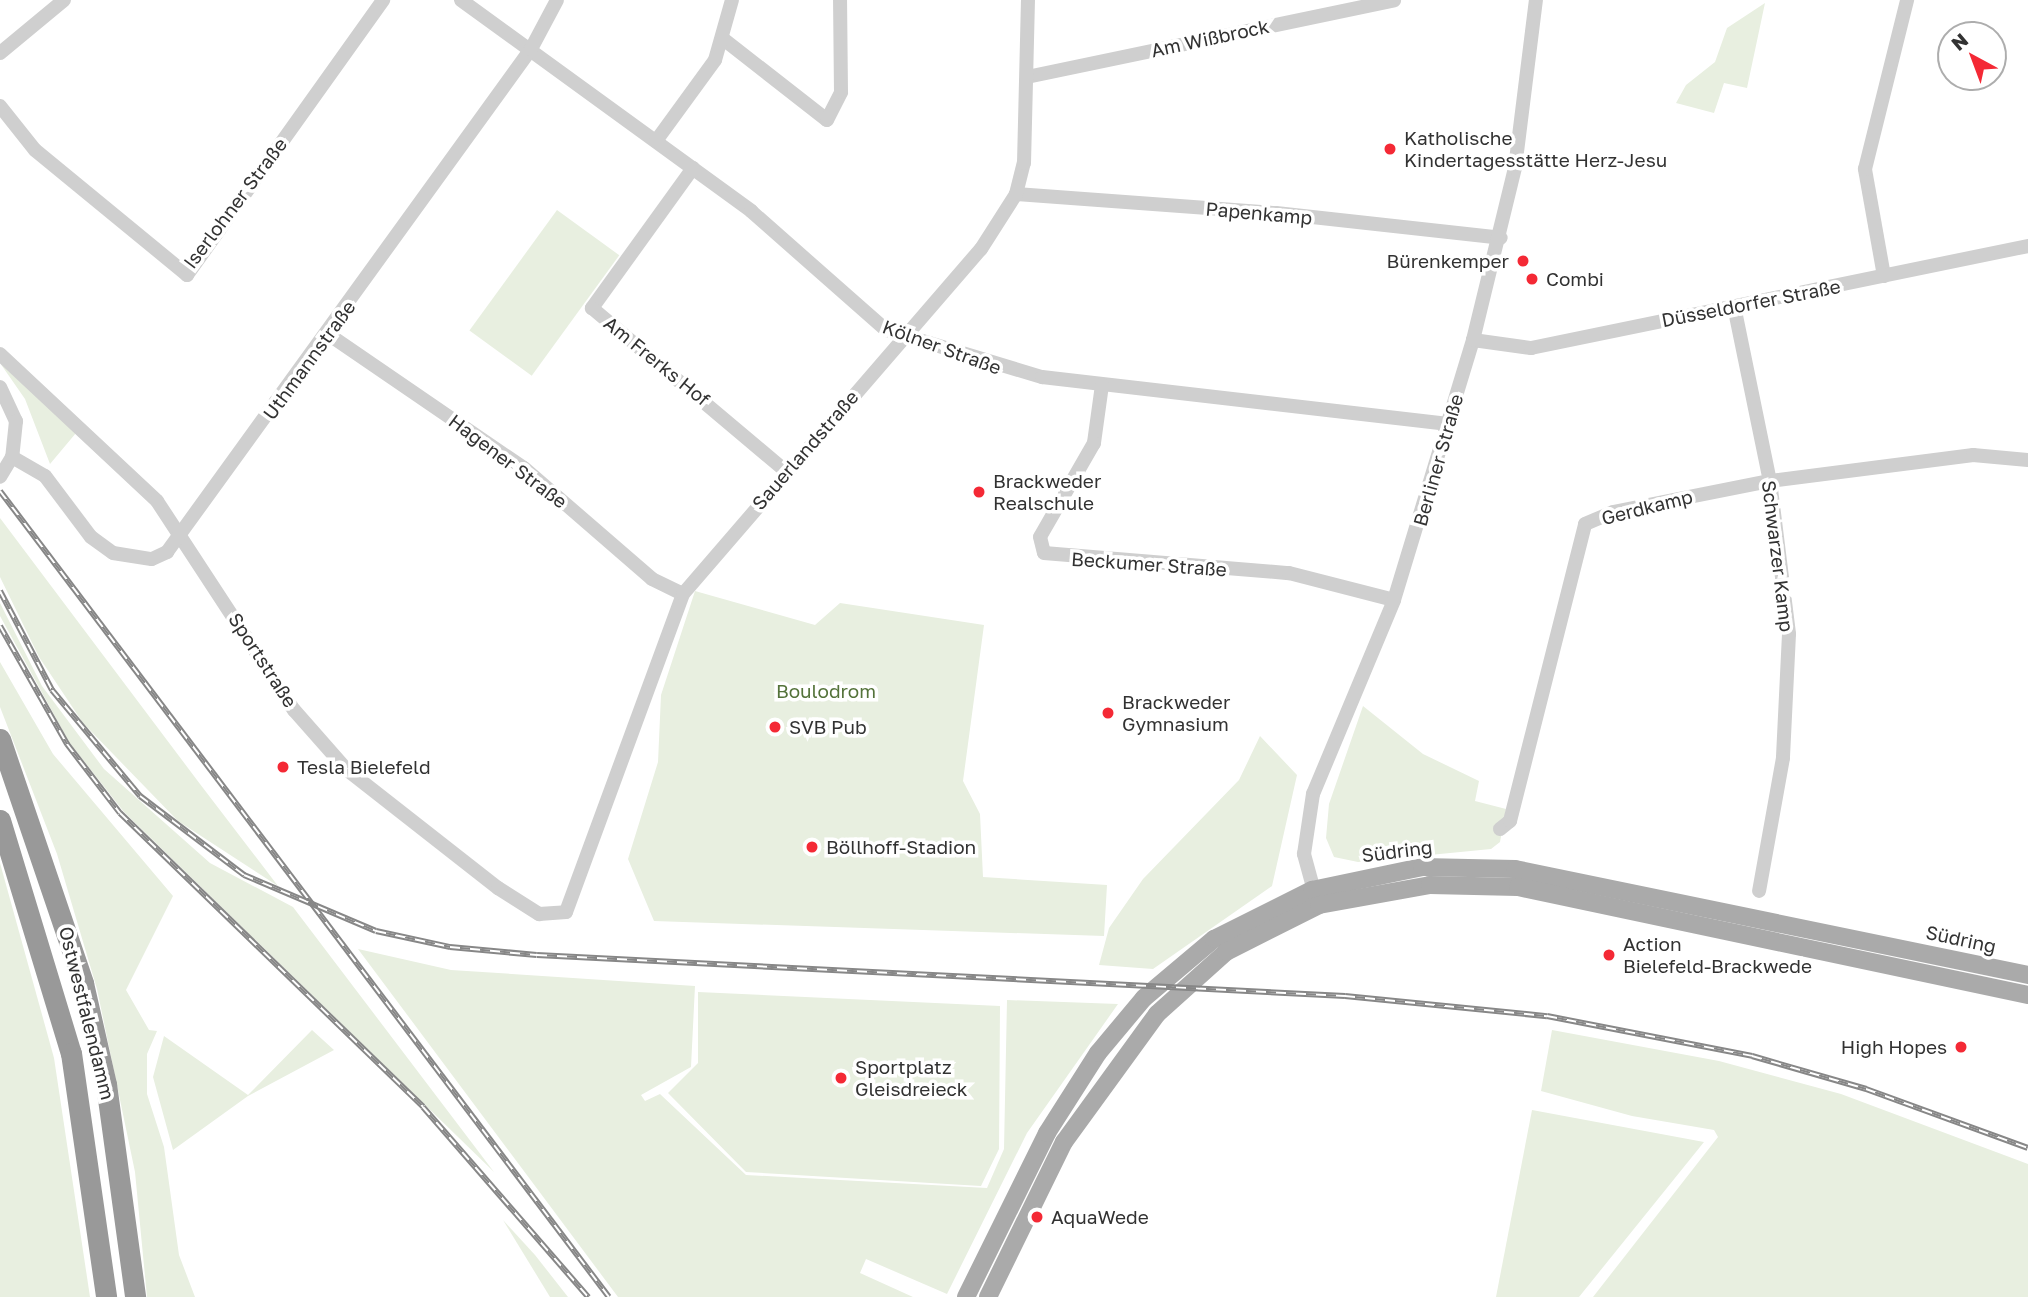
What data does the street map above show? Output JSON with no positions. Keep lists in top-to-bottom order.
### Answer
{
  "streets": {
    "highway": ["Ostwestfalendamm"],
    "main road": ["Südring"],
    "street": [
      "Am Wißbrock",
      "Iserlohner Straße",
      "Papenkamp",
      "Düsseldorfer Straße",
      "Kölner Straße",
      "Uthmannstraße",
      "Am Frerks Hof",
      "Sauerlandstraße",
      "Berliner Straße",
      "Hagener Straße",
      "Gerdkamp",
      "Schwarzer Kamp",
      "Beckumer Straße",
      "Sportstraße"
    ]
  },
  "crossings": [
    ["Am Wißbrock", "Sauerlandstraße"],
    ["Papenkamp", "Sauerlandstraße"],
    ["Papenkamp", "Berliner Straße"],
    ["Düsseldorfer Straße", "Berliner Straße"],
    ["Düsseldorfer Straße", "Schwarzer Kamp"],
    ["Kölner Straße", "Uthmannstraße"],
    ["Kölner Straße", "Am Frerks Hof"],
    ["Kölner Straße", "Sauerlandstraße"],
    ["Kölner Straße", "Berliner Straße"],
    ["Kölner Straße", "Beckumer Straße"],
    ["Uthmannstraße", "Hagener Straße"],
    ["Uthmannstraße", "Sportstraße"],
    ["Am Frerks Hof", "Sauerlandstraße"],
    ["Sauerlandstraße", "Hagener Straße"],
    ["Sauerlandstraße", "Sportstraße"],
    ["Berliner Straße", "Beckumer Straße"],
    ["Berliner Straße", "Südring"],
    ["Gerdkamp", "Schwarzer Kamp"]
  ],
  "parks": ["Boulodrom"],
  "places": [
    "Katholische Kindertagesstätte Herz-Jesu",
    "Bürenkemper",
    "Combi",
    "Brackweder Realschule",
    "Brackweder Gymnasium",
    "SVB Pub",
    "Tesla Bielefeld",
    "Böllhoff-Stadion",
    "Action Bielefeld-Brackwede",
    "High Hopes",
    "Sportplatz Gleisdreieck",
    "AquaWede"
  ],
  "north": "top left"
}
